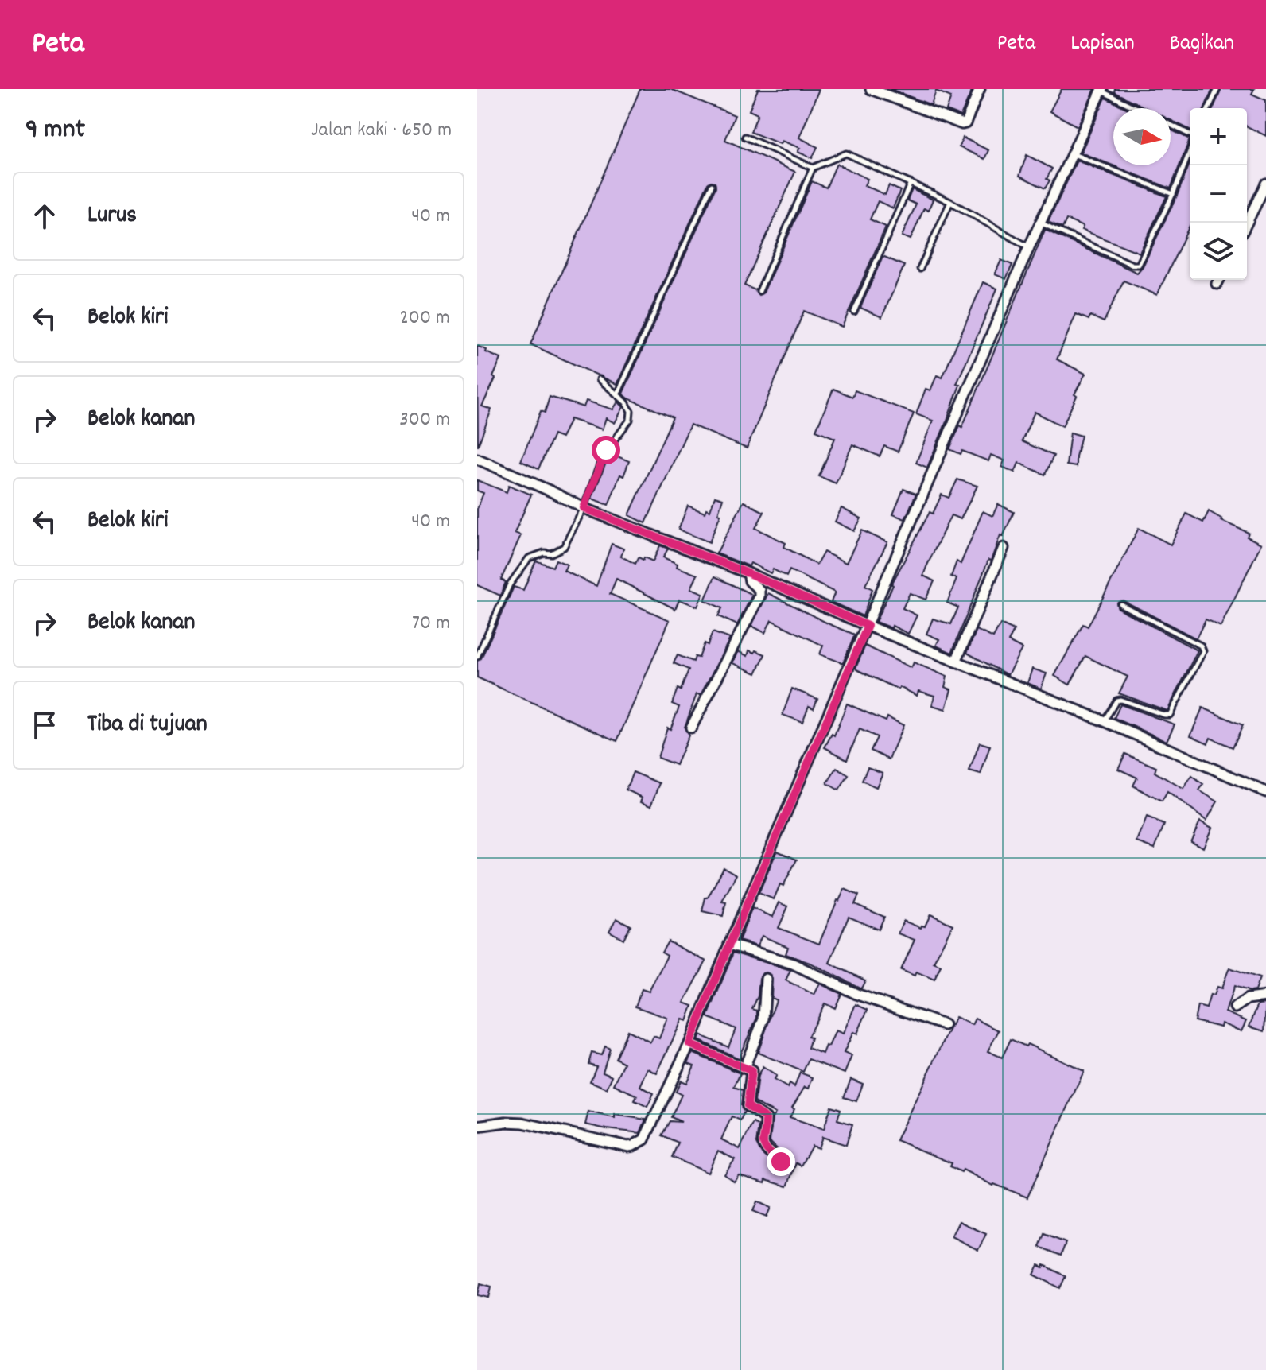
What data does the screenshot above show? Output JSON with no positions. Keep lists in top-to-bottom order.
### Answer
{
  "north": "right",
  "page": {
    "header": "Peta",
    "nav": ["Peta", "Lapisan", "Bagikan"],
    "heading": ["9 mnt", "Jalan kaki · 650 m"],
    "map_buttons": ["+", "−"],
    "list": [
      ["Lurus", "40 m"],
      ["Belok kiri", "200 m"],
      ["Belok kanan", "300 m"],
      ["Belok kiri", "40 m"],
      ["Belok kanan", "70 m"],
      "Tiba di tujuan"
    ]
  }
}
